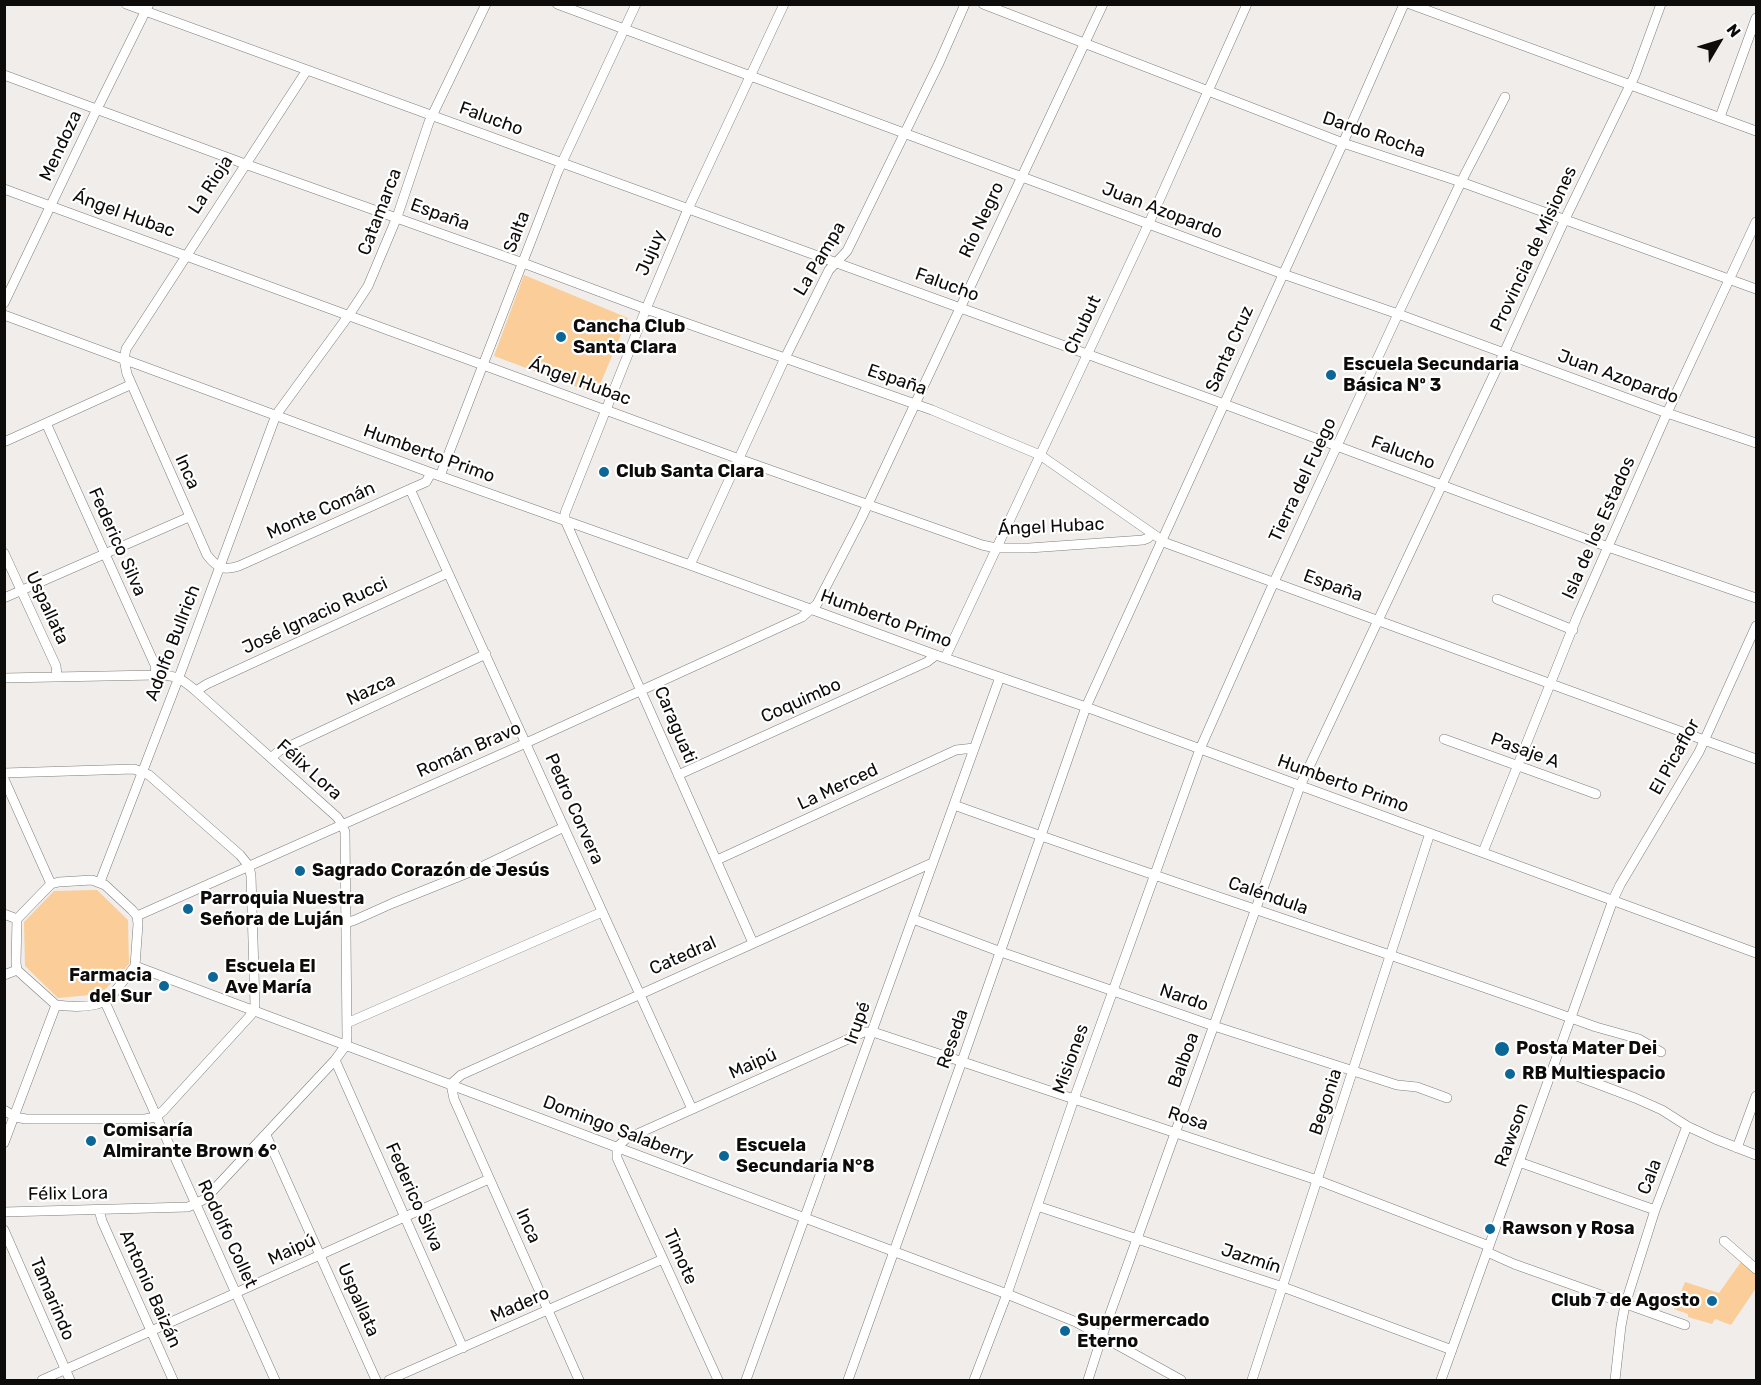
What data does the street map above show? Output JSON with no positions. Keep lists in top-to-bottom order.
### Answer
{
  "streets": {
    "street": [
      "Falucho",
      "Dardo Rocha",
      "Mendoza",
      "La Rioja",
      "Juan Azopardo",
      "Catamarca",
      "Ángel Hubac",
      "España",
      "Río Negro",
      "Salta",
      "Provincia de Misiones",
      "Jujuy",
      "La Pampa",
      "Chubut",
      "Santa Cruz",
      "Humberto Primo",
      "Inca",
      "Tierra del Fuego",
      "Monte Comán",
      "Isla de los Estados",
      "Federico Silva",
      "Uspallata",
      "José Ignacio Rucci",
      "Adolfo Bullrich",
      "Nazca",
      "Coquimbo",
      "Caraguati",
      "Román Bravo",
      "Pasaje A",
      "El Picaflor",
      "Félix Lora",
      "La Merced",
      "Pedro Corvera",
      "Caléndula",
      "Catedral",
      "Nardo",
      "Irupé",
      "Reseda",
      "Misiones",
      "Balboa",
      "Maipú",
      "Begonia",
      "Rosa",
      "Domingo Salaberry",
      "Rawson",
      "Cala",
      "Rodolfo Collet",
      "Timote",
      "Jazmín",
      "Antonio Baizán",
      "Tamarindo",
      "Madero"
    ]
  },
  "crossings": [
    ["Falucho", "Mendoza"],
    ["Falucho", "La Rioja"],
    ["Falucho", "Catamarca"],
    ["Falucho", "Río Negro"],
    ["Falucho", "Salta"],
    ["Falucho", "Provincia de Misiones"],
    ["Falucho", "Jujuy"],
    ["Falucho", "La Pampa"],
    ["Falucho", "Chubut"],
    ["Falucho", "Santa Cruz"],
    ["Falucho", "Tierra del Fuego"],
    ["Falucho", "Isla de los Estados"],
    ["Dardo Rocha", "Río Negro"],
    ["Dardo Rocha", "Provincia de Misiones"],
    ["Dardo Rocha", "Chubut"],
    ["Dardo Rocha", "Santa Cruz"],
    ["Dardo Rocha", "Tierra del Fuego"],
    ["Dardo Rocha", "Isla de los Estados"],
    ["Mendoza", "Ángel Hubac"],
    ["Mendoza", "España"],
    ["La Rioja", "Ángel Hubac"],
    ["La Rioja", "España"],
    ["La Rioja", "Humberto Primo"],
    ["Juan Azopardo", "Río Negro"],
    ["Juan Azopardo", "Salta"],
    ["Juan Azopardo", "Provincia de Misiones"],
    ["Juan Azopardo", "Jujuy"],
    ["Juan Azopardo", "La Pampa"],
    ["Juan Azopardo", "Chubut"],
    ["Juan Azopardo", "Santa Cruz"],
    ["Juan Azopardo", "Tierra del Fuego"],
    ["Juan Azopardo", "Isla de los Estados"],
    ["Catamarca", "Ángel Hubac"],
    ["Catamarca", "España"],
    ["Catamarca", "Humberto Primo"],
    ["Catamarca", "Adolfo Bullrich"],
    ["Ángel Hubac", "España"],
    ["Ángel Hubac", "Río Negro"],
    ["Ángel Hubac", "Salta"],
    ["Ángel Hubac", "Jujuy"],
    ["Ángel Hubac", "La Pampa"],
    ["Ángel Hubac", "Chubut"],
    ["España", "Río Negro"],
    ["España", "Salta"],
    ["España", "Provincia de Misiones"],
    ["España", "Jujuy"],
    ["España", "La Pampa"],
    ["España", "Chubut"],
    ["España", "Santa Cruz"],
    ["España", "Tierra del Fuego"],
    ["España", "Isla de los Estados"],
    ["España", "El Picaflor"],
    ["Río Negro", "Humberto Primo"],
    ["Río Negro", "Román Bravo"],
    ["Salta", "Humberto Primo"],
    ["Salta", "Monte Comán"],
    ["Provincia de Misiones", "Humberto Primo"],
    ["Provincia de Misiones", "Balboa"],
    ["Jujuy", "Humberto Primo"],
    ["Jujuy", "Caraguati"],
    ["La Pampa", "Humberto Primo"],
    ["Chubut", "Humberto Primo"],
    ["Chubut", "Coquimbo"],
    ["Santa Cruz", "Humberto Primo"],
    ["Santa Cruz", "Reseda"],
    ["Humberto Primo", "Tierra del Fuego"],
    ["Humberto Primo", "Monte Comán"],
    ["Humberto Primo", "Isla de los Estados"],
    ["Humberto Primo", "Adolfo Bullrich"],
    ["Humberto Primo", "Coquimbo"],
    ["Humberto Primo", "Caraguati"],
    ["Humberto Primo", "Román Bravo"],
    ["Humberto Primo", "El Picaflor"],
    ["Humberto Primo", "Irupé"],
    ["Humberto Primo", "Reseda"],
    ["Humberto Primo", "Misiones"],
    ["Humberto Primo", "Balboa"],
    ["Humberto Primo", "Begonia"],
    ["Humberto Primo", "Rawson"],
    ["Inca", "Monte Comán"],
    ["Inca", "Adolfo Bullrich"],
    ["Inca", "Catedral"],
    ["Inca", "Maipú"],
    ["Inca", "Domingo Salaberry"],
    ["Inca", "Madero"],
    ["Tierra del Fuego", "Misiones"],
    ["Monte Comán", "Adolfo Bullrich"],
    ["Monte Comán", "Pedro Corvera"],
    ["Isla de los Estados", "Pasaje A"],
    ["Federico Silva", "Maipú"],
    ["Federico Silva", "Madero"],
    ["Uspallata", "Maipú"],
    ["José Ignacio Rucci", "Félix Lora"],
    ["José Ignacio Rucci", "Pedro Corvera"],
    ["Adolfo Bullrich", "Román Bravo"],
    ["Adolfo Bullrich", "Félix Lora"],
    ["Adolfo Bullrich", "Domingo Salaberry"],
    ["Adolfo Bullrich", "Rodolfo Collet"],
    ["Nazca", "Félix Lora"],
    ["Nazca", "Pedro Corvera"],
    ["Coquimbo", "Caraguati"],
    ["Caraguati", "Román Bravo"],
    ["Caraguati", "La Merced"],
    ["Caraguati", "Catedral"],
    ["Román Bravo", "Félix Lora"],
    ["Román Bravo", "Pedro Corvera"],
    ["Román Bravo", "Domingo Salaberry"],
    ["Román Bravo", "Rodolfo Collet"],
    ["El Picaflor", "Rawson"],
    ["Félix Lora", "Domingo Salaberry"],
    ["Félix Lora", "Rodolfo Collet"],
    ["Félix Lora", "Antonio Baizán"],
    ["La Merced", "Irupé"],
    ["Pedro Corvera", "Catedral"],
    ["Pedro Corvera", "Maipú"],
    ["Caléndula", "Irupé"],
    ["Caléndula", "Reseda"],
    ["Caléndula", "Misiones"],
    ["Caléndula", "Balboa"],
    ["Caléndula", "Begonia"],
    ["Caléndula", "Rawson"],
    ["Catedral", "Irupé"],
    ["Catedral", "Domingo Salaberry"],
    ["Nardo", "Irupé"],
    ["Nardo", "Reseda"],
    ["Nardo", "Misiones"],
    ["Nardo", "Balboa"],
    ["Nardo", "Begonia"],
    ["Irupé", "Maipú"],
    ["Irupé", "Rosa"],
    ["Irupé", "Domingo Salaberry"],
    ["Reseda", "Rosa"],
    ["Reseda", "Domingo Salaberry"],
    ["Misiones", "Rosa"],
    ["Misiones", "Domingo Salaberry"],
    ["Misiones", "Jazmín"],
    ["Balboa", "Rosa"],
    ["Balboa", "Domingo Salaberry"],
    ["Balboa", "Jazmín"],
    ["Maipú", "Rosa"],
    ["Maipú", "Domingo Salaberry"],
    ["Maipú", "Rodolfo Collet"],
    ["Maipú", "Timote"],
    ["Maipú", "Antonio Baizán"],
    ["Maipú", "Tamarindo"],
    ["Begonia", "Rosa"],
    ["Begonia", "Jazmín"],
    ["Rosa", "Rawson"],
    ["Rosa", "Cala"],
    ["Domingo Salaberry", "Rodolfo Collet"],
    ["Domingo Salaberry", "Timote"],
    ["Rawson", "Jazmín"],
    ["Timote", "Madero"]
  ],
  "places": [
    "Cancha Club Santa Clara",
    "Escuela Secundaria Básica Nº 3",
    "Club Santa Clara",
    "Sagrado Corazón de Jesús",
    "Parroquia Nuestra Señora de Luján",
    "Escuela El Ave María",
    "Farmacia del Sur",
    "Posta Mater Dei",
    "RB Multiespacio",
    "Comisaría Almirante Brown 6°",
    "Escuela Secundaria N°8",
    "Rawson y Rosa",
    "Club 7 de Agosto",
    "Supermercado Eterno"
  ],
  "north": "top right"
}
